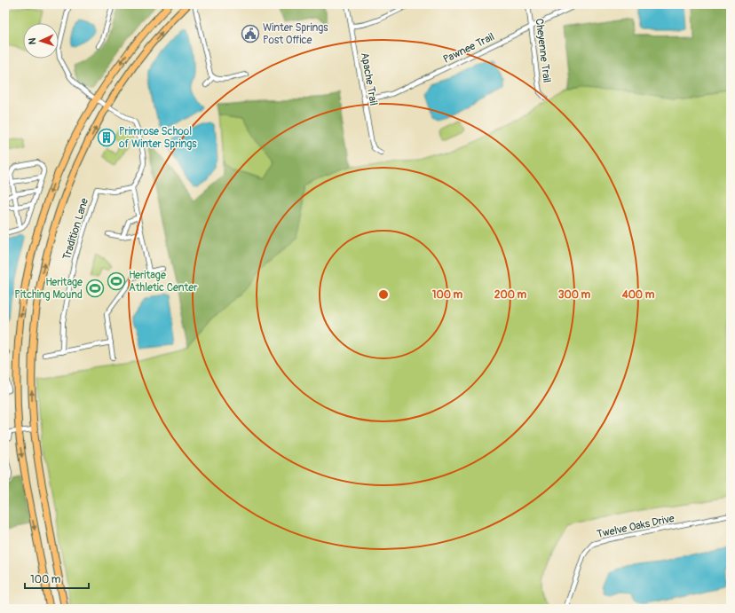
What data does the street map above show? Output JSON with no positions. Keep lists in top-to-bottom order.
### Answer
{
  "streets": {
    "street": [
      "Pawnee Trail",
      "Cheyenne Trail",
      "Apache Trail",
      "Tradition Lane",
      "Twelve Oaks Drive"
    ]
  },
  "crossings": [
    ["Pawnee Trail", "Cheyenne Trail"],
    ["Pawnee Trail", "Apache Trail"]
  ],
  "places": {
    "public building": ["Winter Springs Post Office"],
    "building": ["Primrose School of Winter Springs"],
    "sports": ["Heritage Athletic Center", "Heritage Pitching Mound"]
  },
  "scale_bar": "100 m",
  "north": "left",
  "rings": [
    "100 m",
    "200 m",
    "300 m",
    "400 m"
  ]
}
